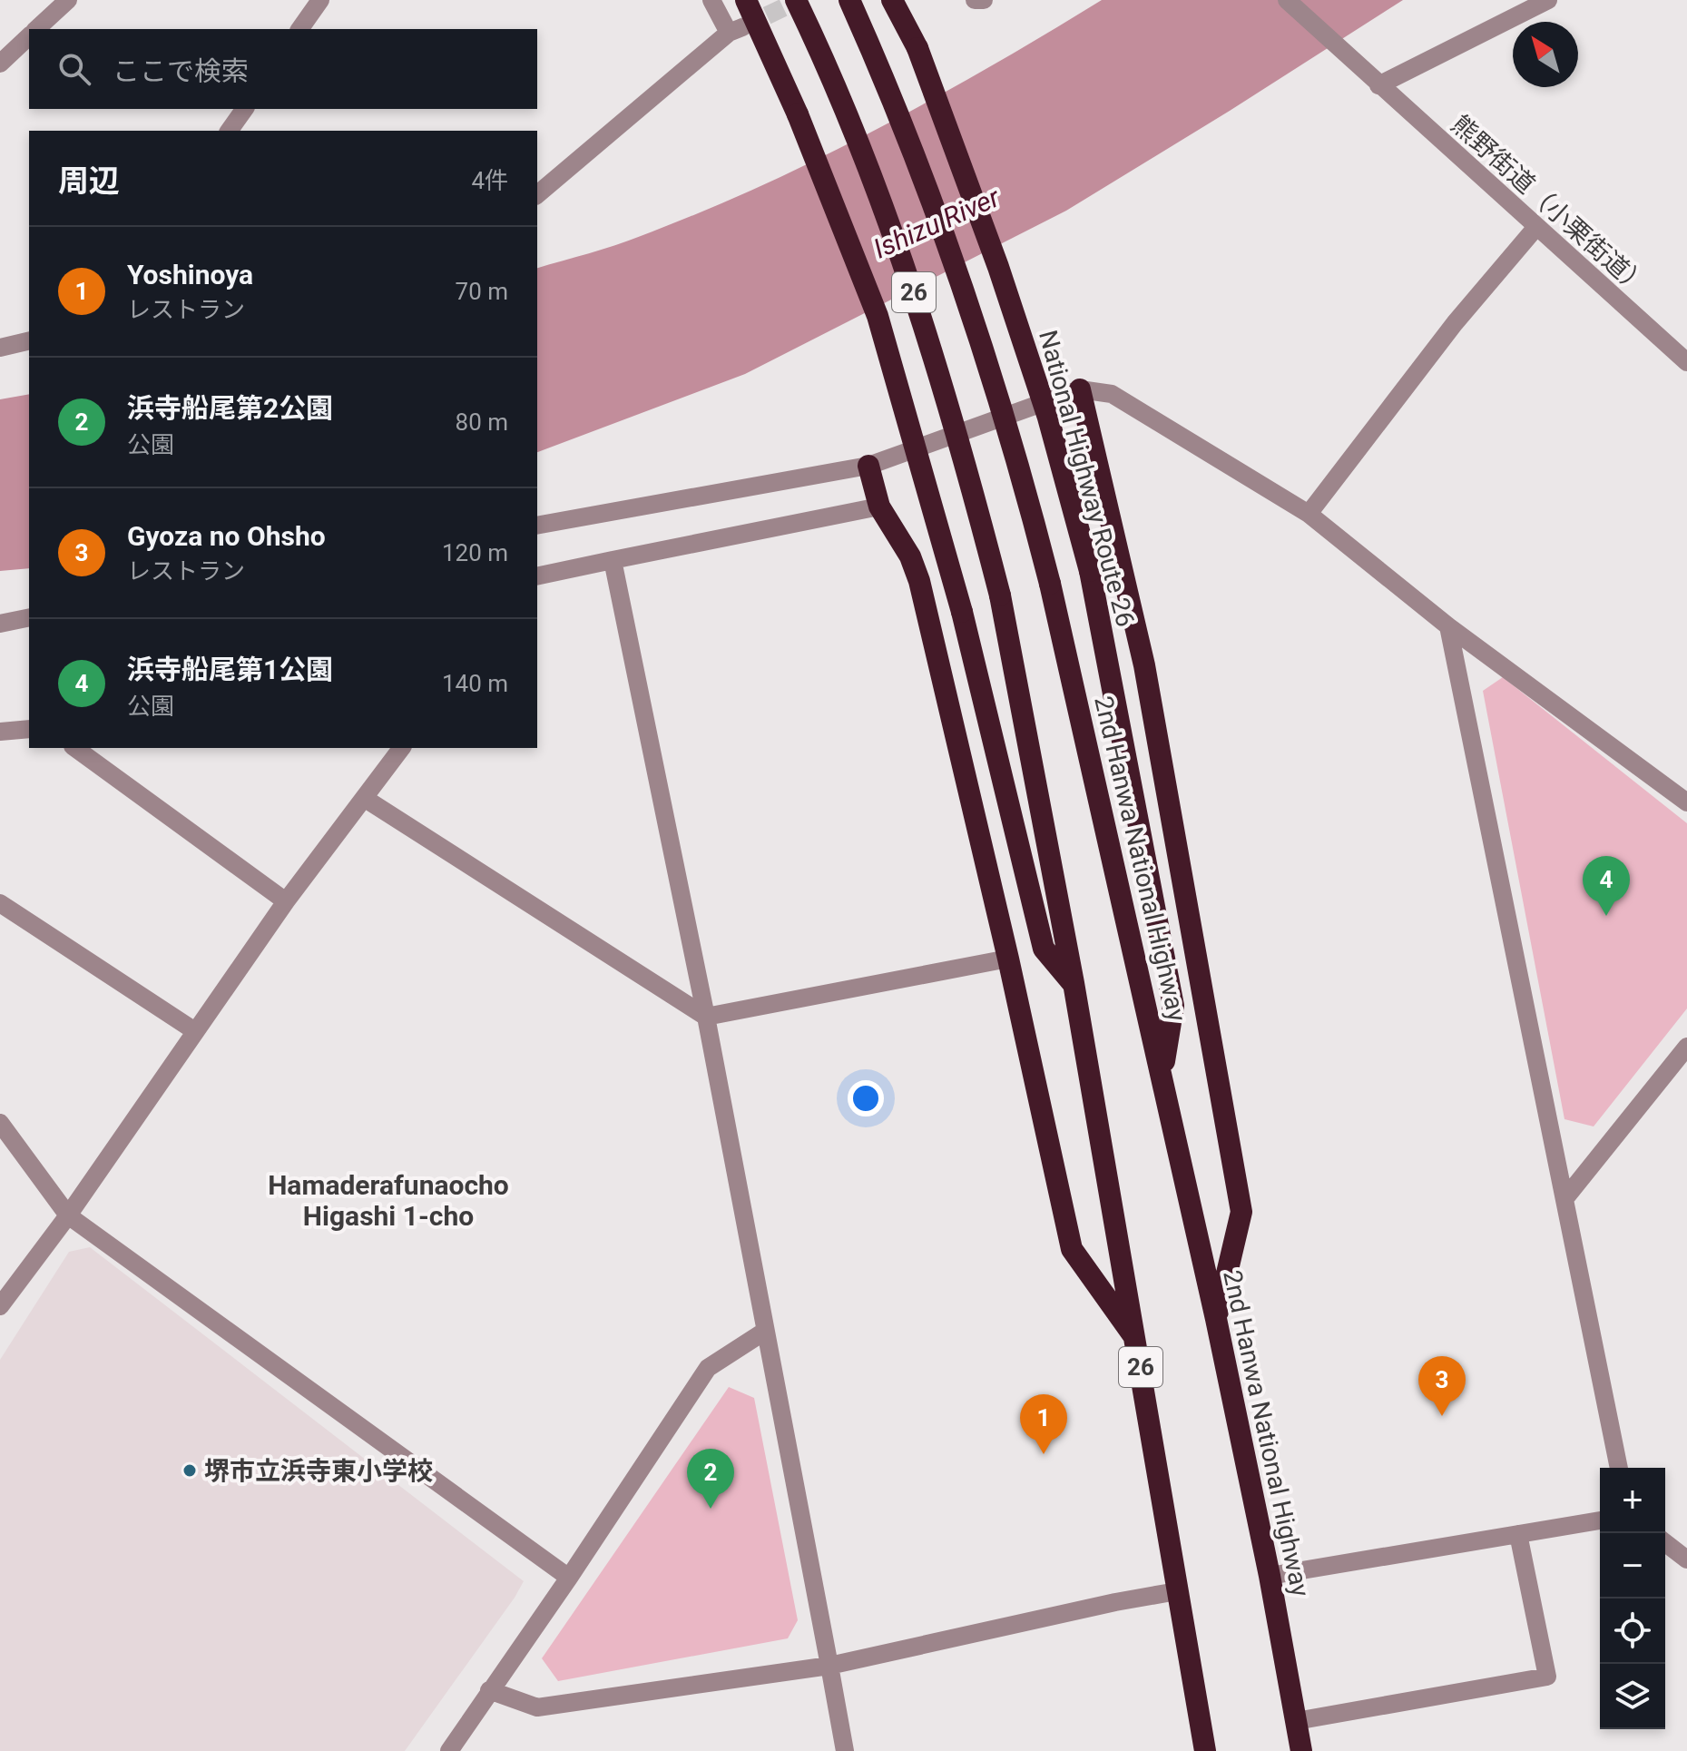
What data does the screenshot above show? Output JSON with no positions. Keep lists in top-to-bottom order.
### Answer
{
  "streets": {
    "highway": ["26", "National Highway Route 26", "2nd Hanwa National Highway"],
    "street": ["熊野街道（小栗街道）"]
  },
  "crossings": [
    ["National Highway Route 26", "2nd Hanwa National Highway"]
  ],
  "districts": ["Hamaderafunaocho Higashi 1-cho"],
  "water": ["Ishizu River"],
  "places": ["堺市立浜寺東小学校"],
  "north": "top left",
  "page": {
    "search": "ここで検索",
    "heading": ["周辺", "4件"],
    "list": [
      {
        "mark": "1",
        "name": "Yoshinoya",
        "note": "レストラン",
        "value": "70 m"
      },
      {
        "mark": "2",
        "name": "浜寺船尾第2公園",
        "note": "公園",
        "value": "80 m"
      },
      {
        "mark": "3",
        "name": "Gyoza no Ohsho",
        "note": "レストラン",
        "value": "120 m"
      },
      {
        "mark": "4",
        "name": "浜寺船尾第1公園",
        "note": "公園",
        "value": "140 m"
      }
    ],
    "pins": [
      "4",
      "3",
      "1",
      "2"
    ],
    "map_buttons": ["+", "−"]
  }
}
